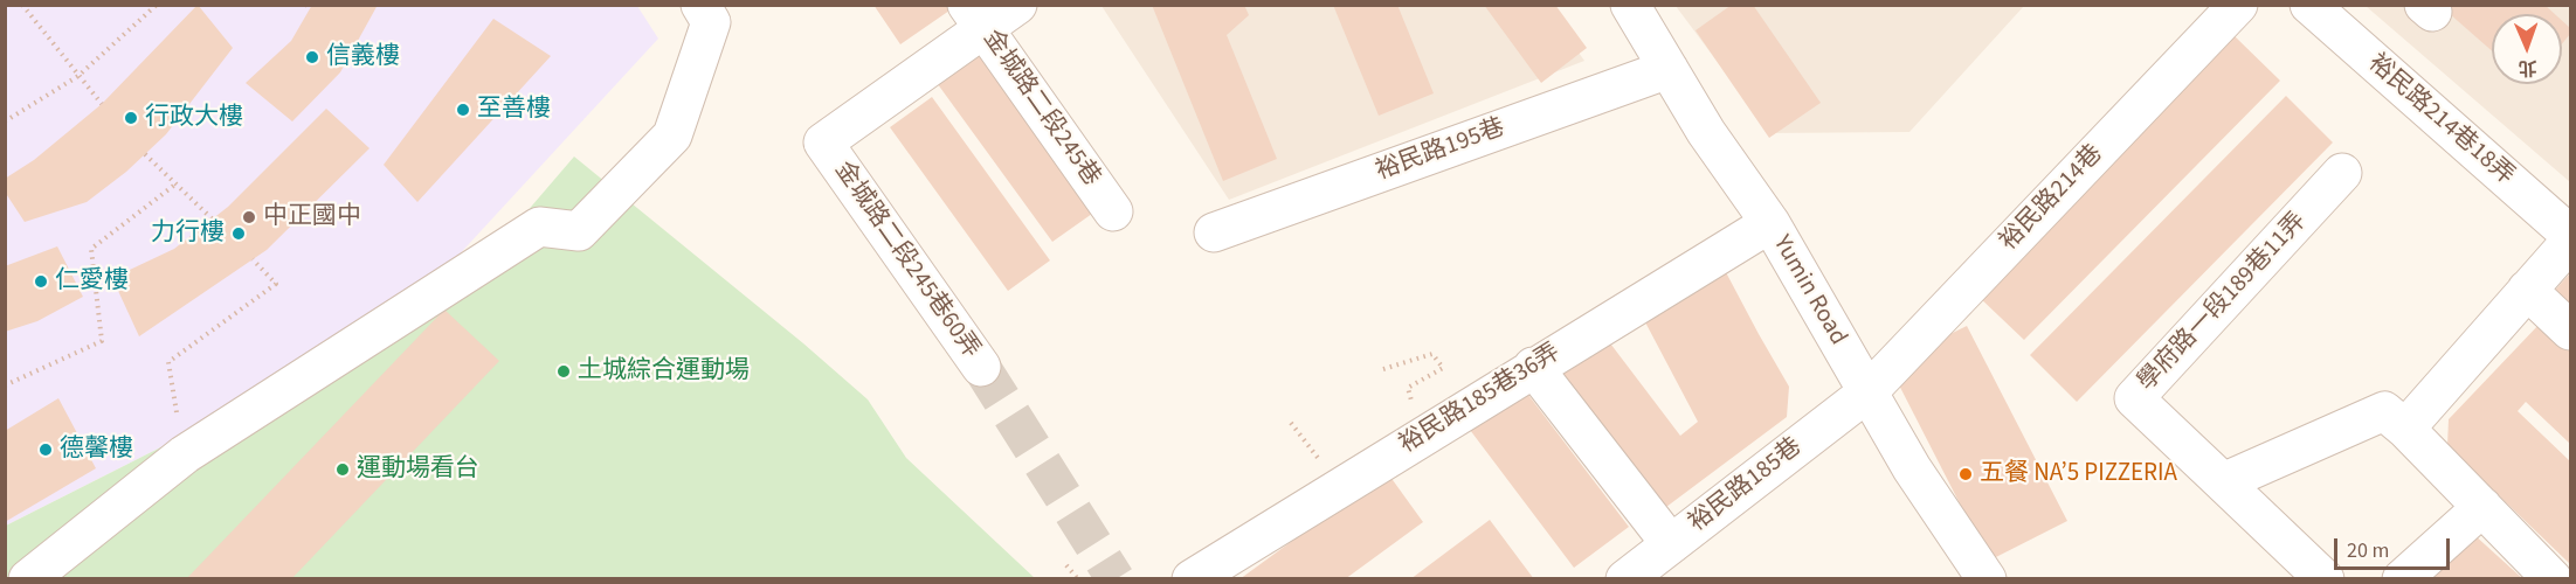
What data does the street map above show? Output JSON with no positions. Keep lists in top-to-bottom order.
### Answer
{
  "streets": {
    "street": [
      "金城路二段245巷",
      "裕民路214巷18弄",
      "裕民路195巷",
      "裕民路214巷",
      "金城路二段245巷60弄",
      "Yumin Road",
      "學府路一段189巷11弄",
      "裕民路185巷36弄",
      "裕民路185巷"
    ]
  },
  "crossings": [
    ["金城路二段245巷", "金城路二段245巷60弄"],
    ["裕民路195巷", "Yumin Road"],
    ["裕民路214巷", "Yumin Road"],
    ["裕民路214巷", "裕民路185巷"],
    ["Yumin Road", "裕民路185巷36弄"],
    ["Yumin Road", "裕民路185巷"]
  ],
  "places": [
    "信義樓",
    "至善樓",
    "行政大樓",
    "中正國中",
    "力行樓",
    "仁愛樓",
    "土城綜合運動場",
    "德馨樓",
    "運動場看台",
    "五餐 NA’5 PIZZERIA"
  ],
  "scale_bar": "20 m",
  "north": "bottom"
}
